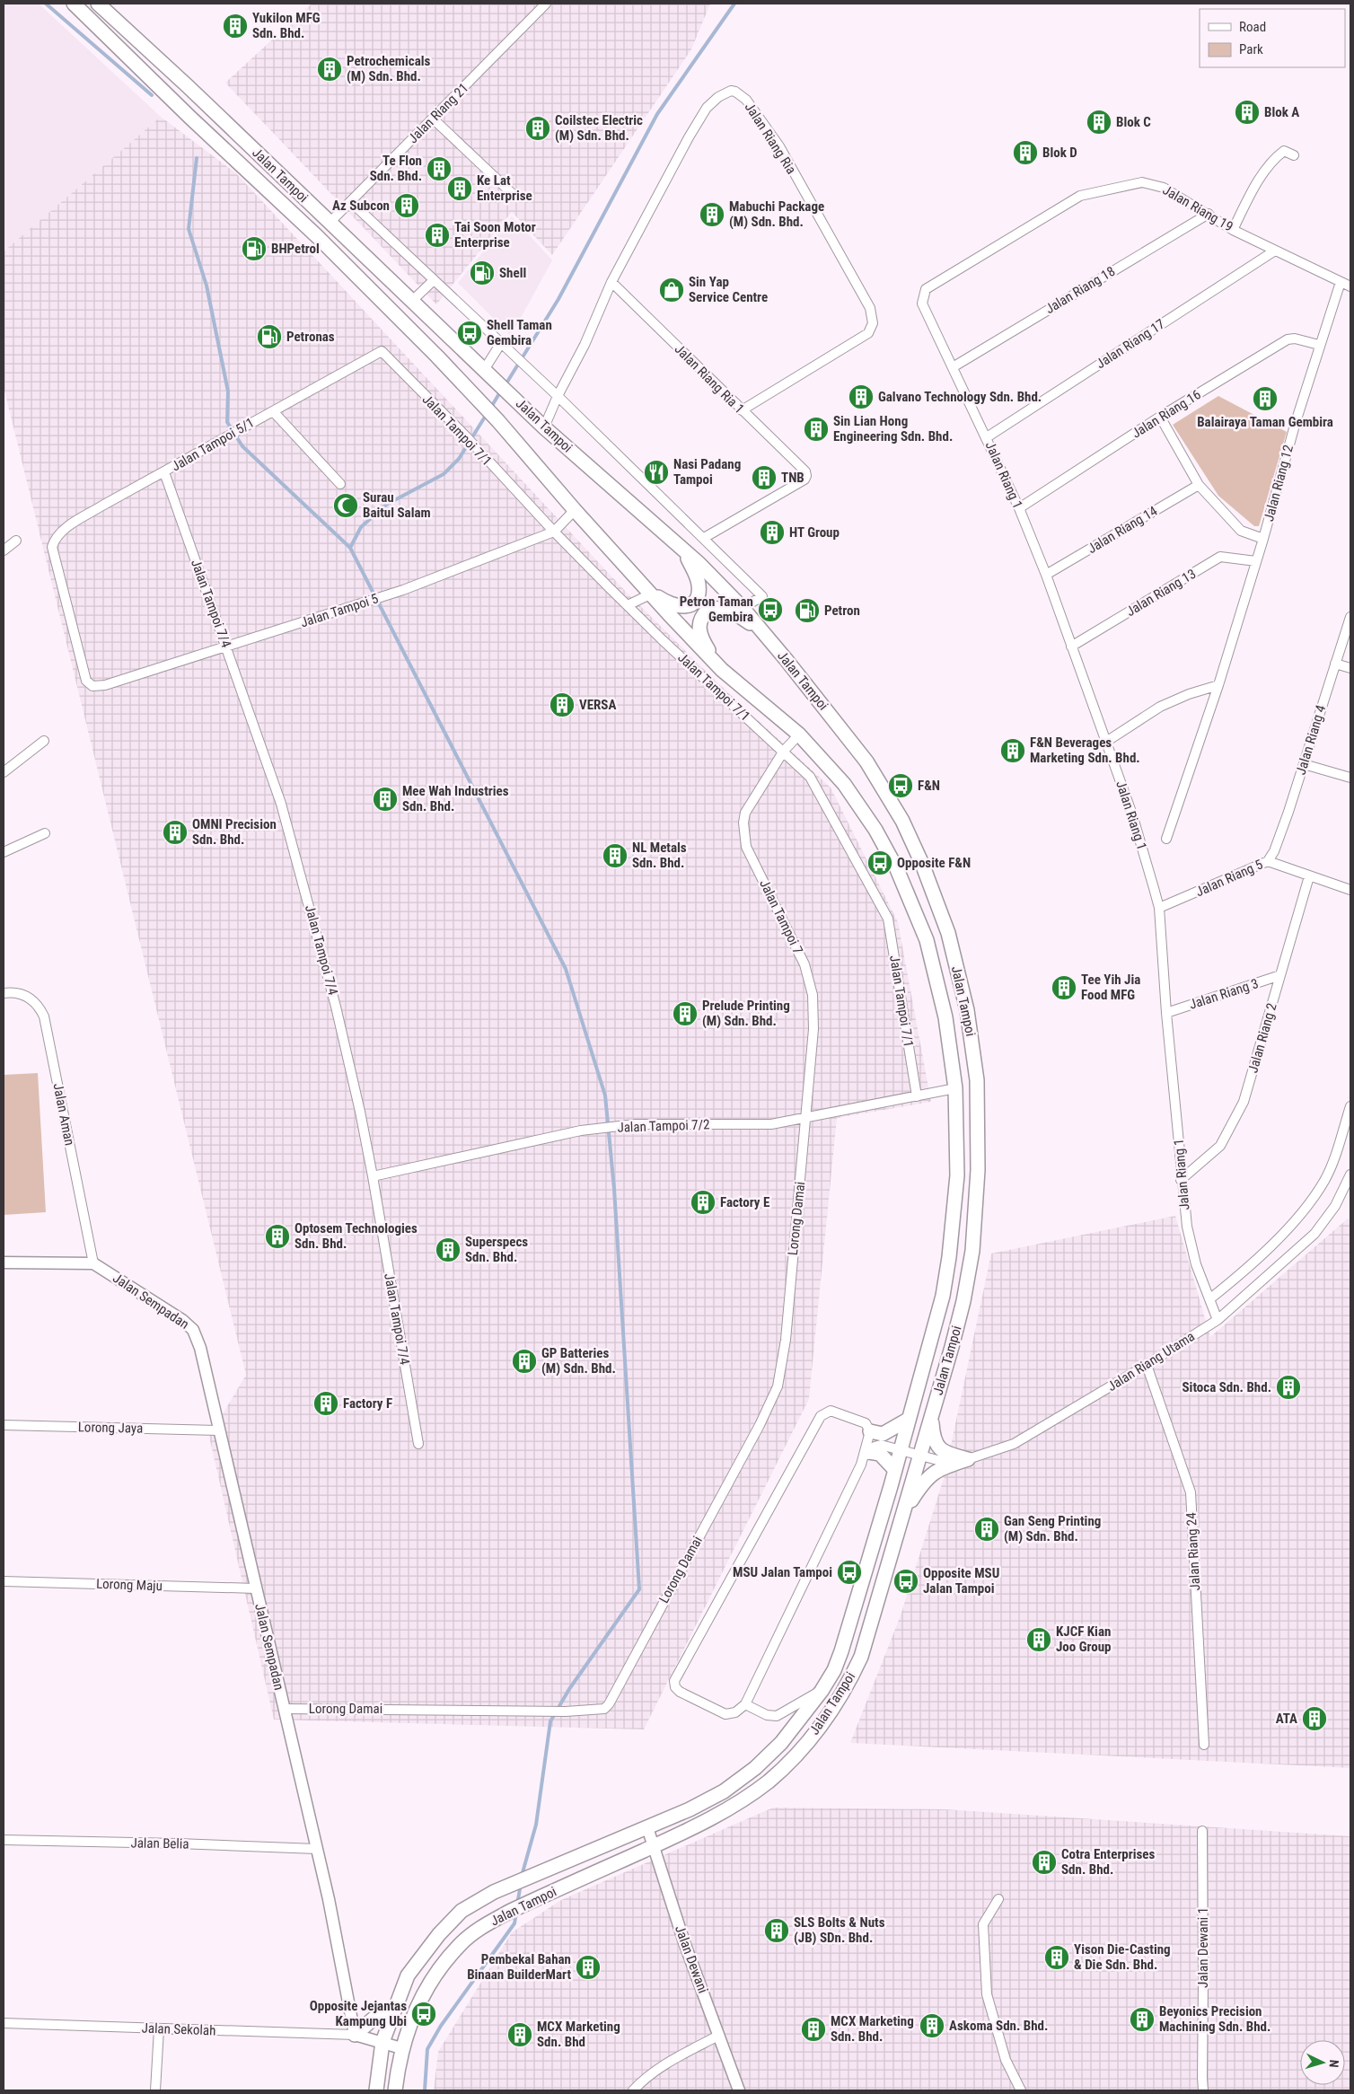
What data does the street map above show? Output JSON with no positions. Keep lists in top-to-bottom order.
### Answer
{
  "streets": {
    "main road": ["Jalan Tampoi"],
    "street": [
      "Jalan Riang 21",
      "Jalan Riang Ria",
      "Jalan Riang 19",
      "Jalan Riang 18",
      "Jalan Riang 17",
      "Jalan Riang Ria 1",
      "Jalan Riang 16",
      "Jalan Tampoi 7/1",
      "Jalan Tampoi 5/1",
      "Jalan Riang 1",
      "Jalan Riang 12",
      "Jalan Riang 14",
      "Jalan Riang 13",
      "Jalan Tampoi 7/4",
      "Jalan Tampoi 5",
      "Jalan Riang 4",
      "Jalan Riang 5",
      "Jalan Tampoi 7",
      "Jalan Riang 3",
      "Jalan Riang 2",
      "Jalan Aman",
      "Jalan Tampoi 7/2",
      "Lorong Damai",
      "Jalan Sempadan",
      "Jalan Riang Utama",
      "Lorong Jaya",
      "Jalan Riang 24",
      "Lorong Maju",
      "Jalan Belia",
      "Jalan Dewani 1",
      "Jalan Dewani",
      "Jalan Sekolah"
    ]
  },
  "crossings": [
    ["Jalan Riang 21", "Jalan Tampoi"],
    ["Jalan Riang Ria", "Jalan Tampoi"],
    ["Jalan Riang Ria", "Jalan Riang Ria 1"],
    ["Jalan Tampoi", "Jalan Tampoi 5"],
    ["Jalan Tampoi", "Jalan Tampoi 7"],
    ["Jalan Tampoi", "Jalan Tampoi 7/2"],
    ["Jalan Tampoi", "Jalan Riang Utama"],
    ["Jalan Tampoi", "Jalan Dewani"],
    ["Jalan Riang 19", "Jalan Riang 18"],
    ["Jalan Riang 19", "Jalan Riang 17"],
    ["Jalan Riang 19", "Jalan Riang 1"],
    ["Jalan Riang 19", "Jalan Riang 12"],
    ["Jalan Riang 18", "Jalan Riang 1"],
    ["Jalan Riang 17", "Jalan Riang 1"],
    ["Jalan Riang 16", "Jalan Riang 1"],
    ["Jalan Riang 16", "Jalan Riang 12"],
    ["Jalan Tampoi 7/1", "Jalan Tampoi 5/1"],
    ["Jalan Tampoi 7/1", "Jalan Tampoi 5"],
    ["Jalan Tampoi 7/1", "Jalan Tampoi 7"],
    ["Jalan Tampoi 7/1", "Jalan Tampoi 7/2"],
    ["Jalan Tampoi 5/1", "Jalan Tampoi 7/4"],
    ["Jalan Tampoi 5/1", "Jalan Tampoi 5"],
    ["Jalan Riang 1", "Jalan Riang 14"],
    ["Jalan Riang 1", "Jalan Riang 13"],
    ["Jalan Riang 1", "Jalan Riang 5"],
    ["Jalan Riang 1", "Jalan Riang 3"],
    ["Jalan Riang 1", "Jalan Riang 2"],
    ["Jalan Riang 1", "Jalan Riang Utama"],
    ["Jalan Riang 12", "Jalan Riang 13"],
    ["Jalan Tampoi 7/4", "Jalan Tampoi 5"],
    ["Jalan Tampoi 7/4", "Jalan Tampoi 7/2"],
    ["Jalan Riang 4", "Jalan Riang 5"],
    ["Jalan Riang 5", "Jalan Riang 2"],
    ["Jalan Tampoi 7", "Jalan Tampoi 7/2"],
    ["Jalan Tampoi 7", "Lorong Damai"],
    ["Jalan Riang 3", "Jalan Riang 2"],
    ["Jalan Aman", "Jalan Sempadan"],
    ["Jalan Tampoi 7/2", "Lorong Damai"],
    ["Lorong Damai", "Jalan Sempadan"],
    ["Jalan Sempadan", "Lorong Jaya"],
    ["Jalan Sempadan", "Lorong Maju"],
    ["Jalan Sempadan", "Jalan Belia"],
    ["Jalan Sempadan", "Jalan Sekolah"],
    ["Jalan Riang Utama", "Jalan Riang 24"]
  ],
  "places": {
    "building": [
      "Yukilon MFG Sdn. Bhd.",
      "Petrochemicals (M) Sdn. Bhd.",
      "Blok A",
      "Blok C",
      "Coilstec Electric (M) Sdn. Bhd.",
      "Blok D",
      "Te Flon Sdn. Bhd.",
      "Ke Lat Enterprise",
      "Az Subcon",
      "Mabuchi Package (M) Sdn. Bhd.",
      "Tai Soon Motor Enterprise",
      "Galvano Technology Sdn. Bhd.",
      "Balairaya Taman Gembira",
      "Sin Lian Hong Engineering Sdn. Bhd.",
      "TNB",
      "HT Group",
      "VERSA",
      "F&N Beverages Marketing Sdn. Bhd.",
      "Mee Wah Industries Sdn. Bhd.",
      "OMNI Precision Sdn. Bhd.",
      "NL Metals Sdn. Bhd.",
      "Tee Yih Jia Food MFG",
      "Prelude Printing (M) Sdn. Bhd.",
      "Factory E",
      "Optosem Technologies Sdn. Bhd.",
      "Superspecs Sdn. Bhd.",
      "GP Batteries (M) Sdn. Bhd.",
      "Sitoca Sdn. Bhd.",
      "Factory F",
      "Gan Seng Printing (M) Sdn. Bhd.",
      "KJCF Kian Joo Group",
      "ATA",
      "Cotra Enterprises Sdn. Bhd.",
      "SLS Bolts & Nuts (JB) SDn. Bhd.",
      "Yison Die-Casting & Die Sdn. Bhd.",
      "Pembekal Bahan Binaan BuilderMart",
      "Beyonics Precision Machining Sdn. Bhd.",
      "Askoma Sdn. Bhd.",
      "MCX Marketing Sdn. Bhd.",
      "MCX Marketing Sdn. Bhd"
    ],
    "fuel station": [
      "BHPetrol",
      "Shell",
      "Petronas",
      "Petron"
    ],
    "shop": ["Sin Yap Service Centre"],
    "bus stop": [
      "Shell Taman Gembira",
      "Petron Taman Gembira",
      "F&N",
      "Opposite F&N",
      "MSU Jalan Tampoi",
      "Opposite MSU Jalan Tampoi",
      "Opposite Jejantas Kampung Ubi"
    ],
    "restaurant": ["Nasi Padang Tampoi"],
    "mosque": ["Surau Baitul Salam"]
  },
  "legend": ["Road", "Park"],
  "north": "right"
}
